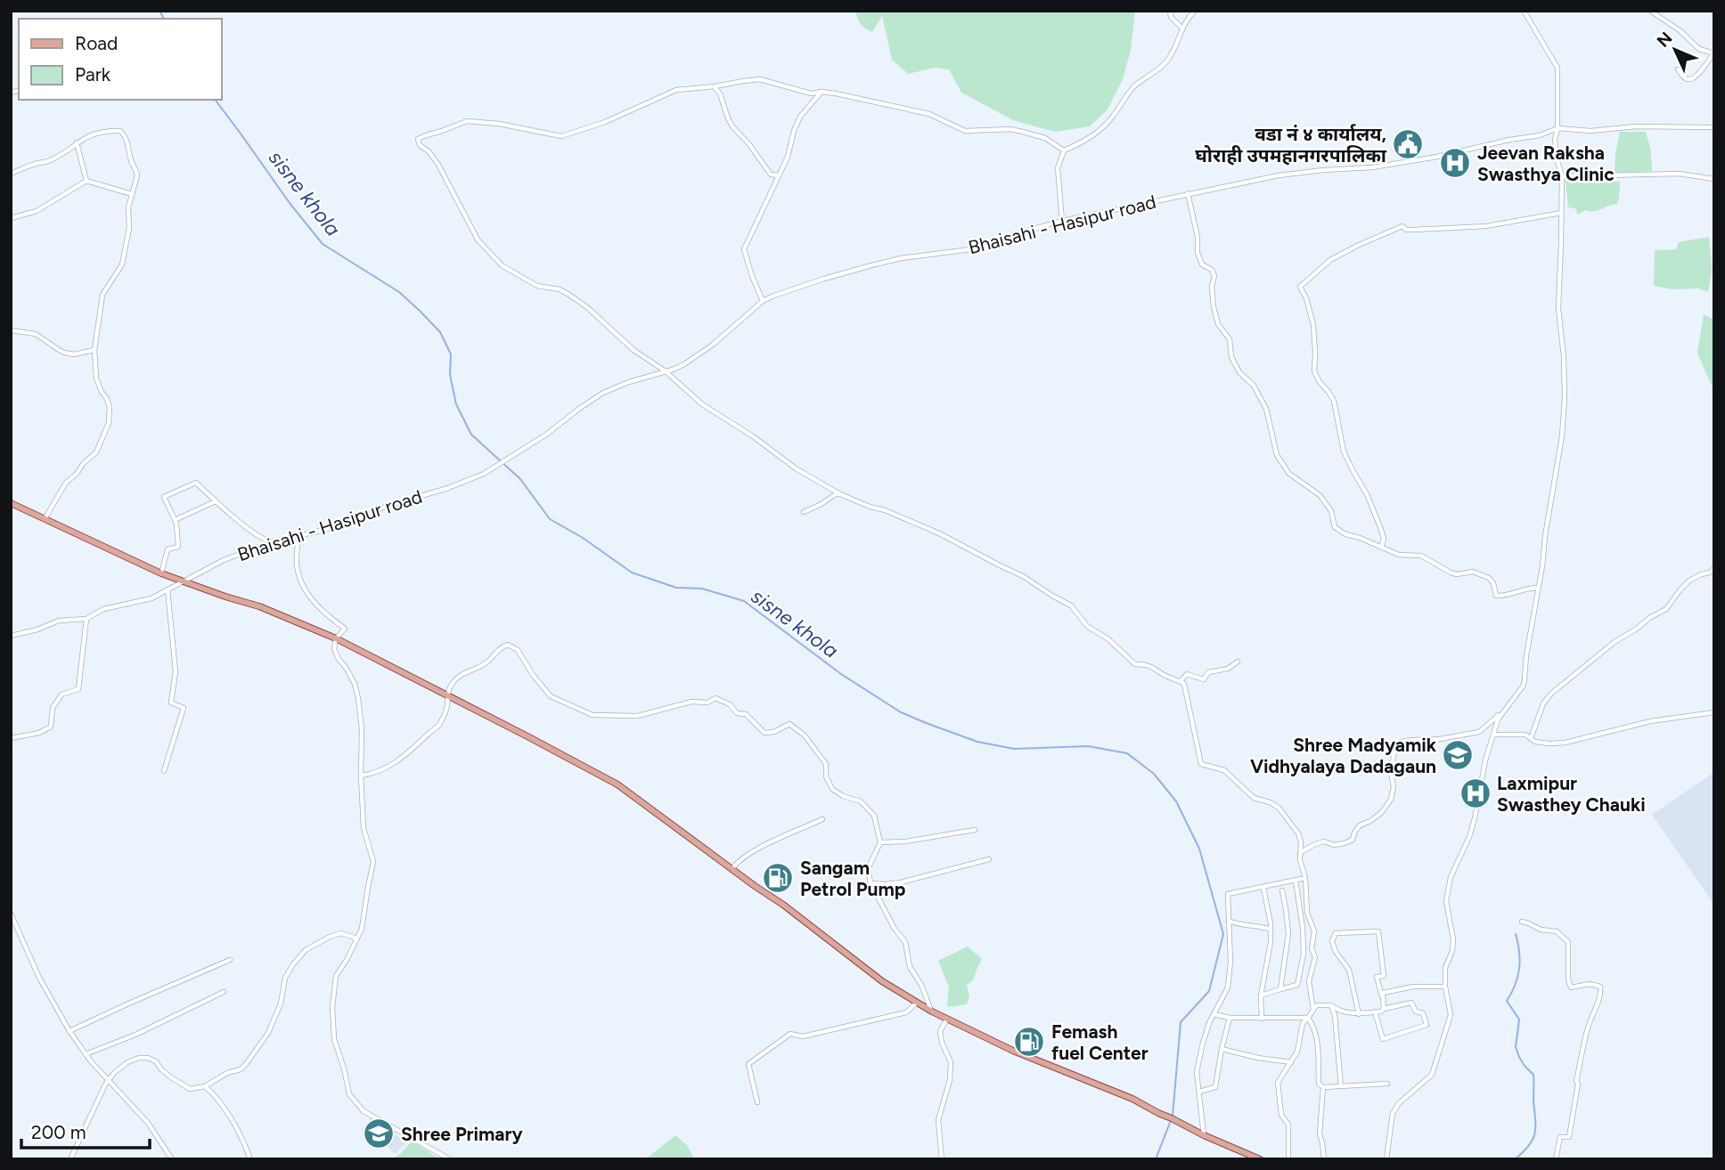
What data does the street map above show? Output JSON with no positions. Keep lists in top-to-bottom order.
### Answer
{
  "streets": {
    "street": ["Bhaisahi - Hasipur road"]
  },
  "water": ["sisne khola"],
  "places": {
    "public building": ["वडा नं ४ कार्यालय, घोराही उपमहानगरपालिका"],
    "hospital": ["Jeevan Raksha Swasthya Clinic", "Laxmipur Swasthey Chauki"],
    "school or university": ["Shree Madyamik Vidhyalaya Dadagaun", "Shree Primary"],
    "fuel station": ["Sangam Petrol Pump", "Femash fuel Center"]
  },
  "legend": ["Road", "Park"],
  "scale_bar": "200 m",
  "north": "top left"
}
